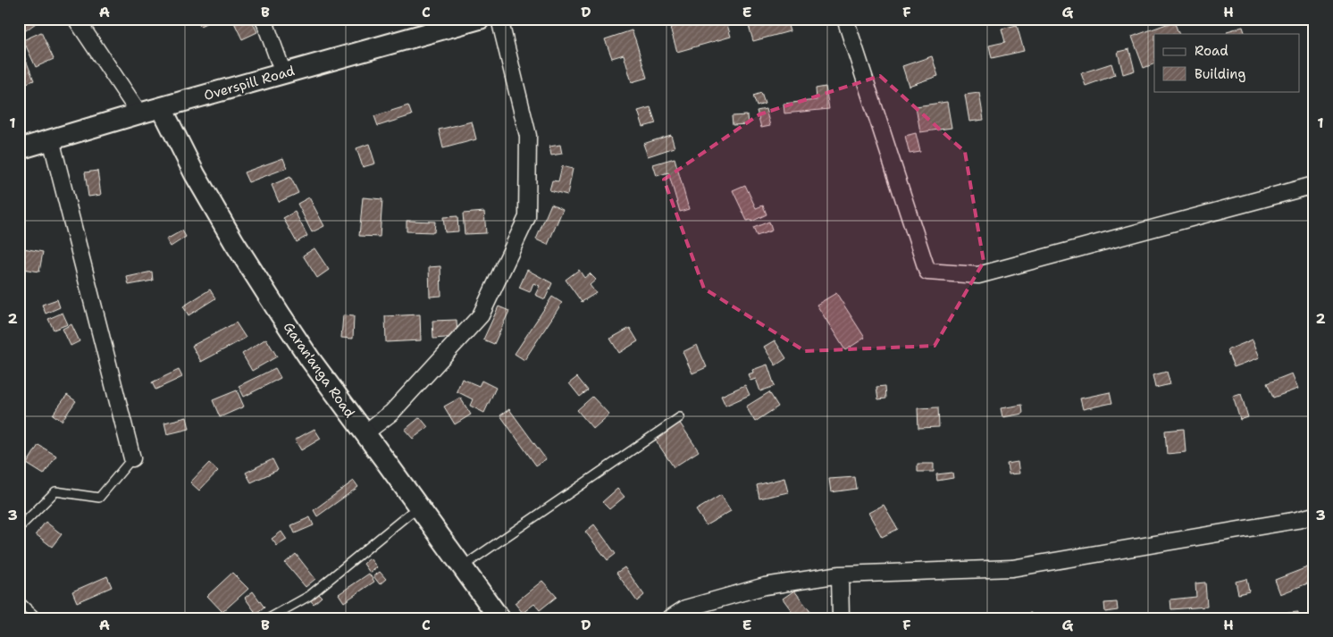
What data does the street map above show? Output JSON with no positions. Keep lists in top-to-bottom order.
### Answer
{
  "streets": {
    "street": ["Overspill Road", "Garan'anga Road"]
  },
  "crossings": [
    ["Overspill Road", "Garan'anga Road"]
  ],
  "legend": ["Road", "Building"],
  "grid": {
    "columns": [
      "A",
      "B",
      "C",
      "D",
      "E",
      "F",
      "G",
      "H"
    ],
    "rows": ["1", "2", "3"]
  }
}
